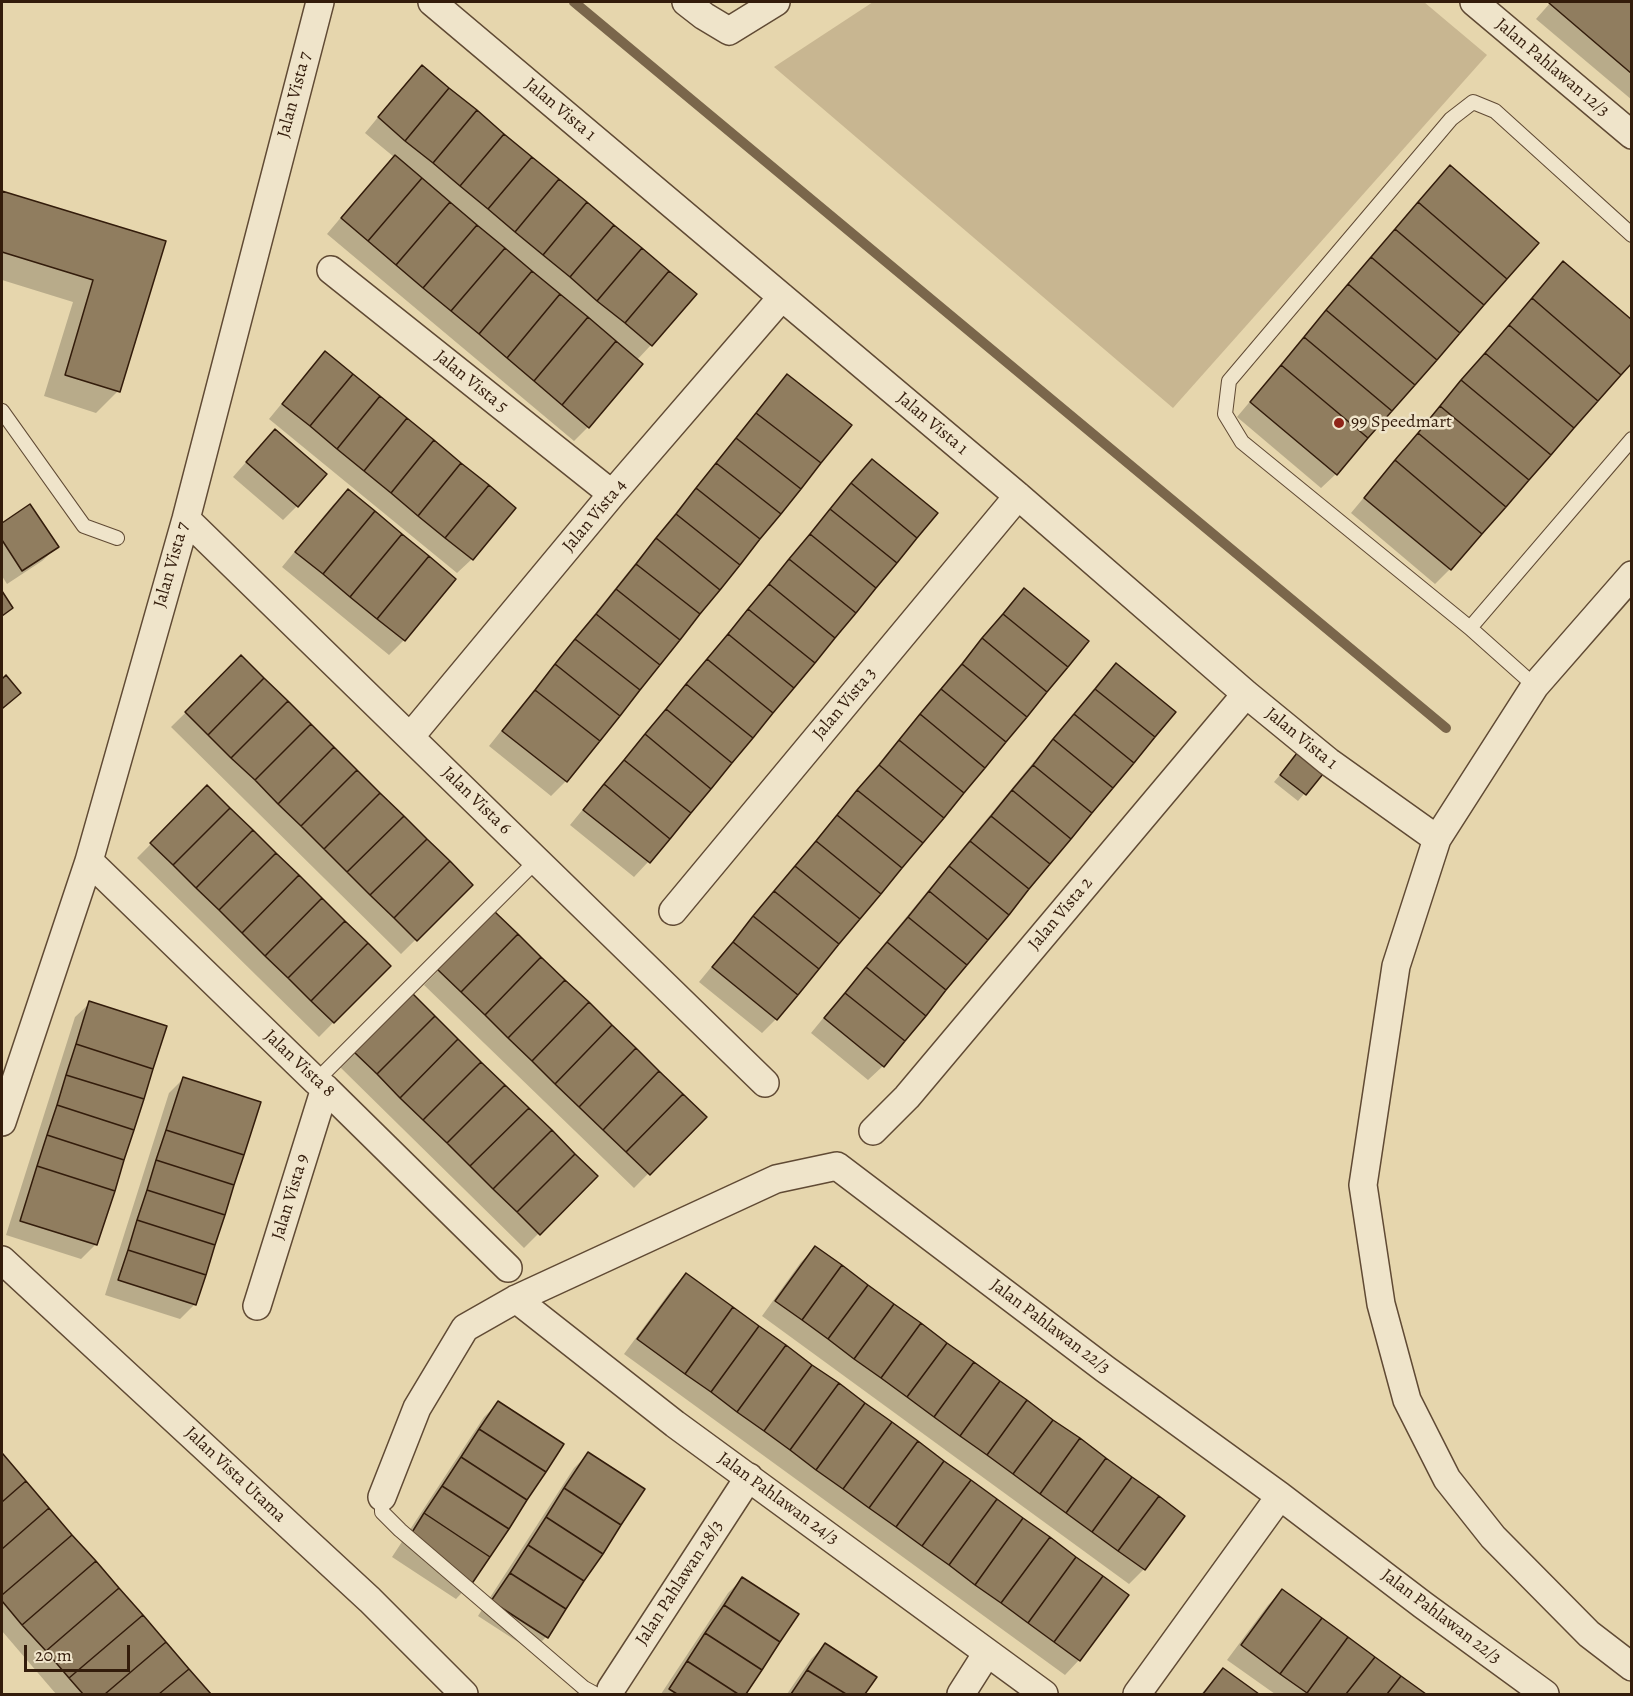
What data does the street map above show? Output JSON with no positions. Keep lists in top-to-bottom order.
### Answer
{
  "streets": {
    "street": [
      "Jalan Pahlawan 12/3",
      "Jalan Vista 7",
      "Jalan Vista 1",
      "Jalan Vista 5",
      "Jalan Vista 4",
      "Jalan Vista 3",
      "Jalan Vista 6",
      "Jalan Vista 2",
      "Jalan Vista 8",
      "Jalan Vista 9",
      "Jalan Pahlawan 22/3",
      "Jalan Vista Utama",
      "Jalan Pahlawan 24/3",
      "Jalan Pahlawan 28/3"
    ]
  },
  "crossings": [
    ["Jalan Vista 7", "Jalan Vista 6"],
    ["Jalan Vista 7", "Jalan Vista 8"],
    ["Jalan Vista 1", "Jalan Vista 4"],
    ["Jalan Vista 1", "Jalan Vista 3"],
    ["Jalan Vista 1", "Jalan Vista 2"],
    ["Jalan Vista 5", "Jalan Vista 4"],
    ["Jalan Vista 4", "Jalan Vista 6"],
    ["Jalan Vista 8", "Jalan Vista 9"],
    ["Jalan Pahlawan 22/3", "Jalan Pahlawan 24/3"],
    ["Jalan Pahlawan 24/3", "Jalan Pahlawan 28/3"]
  ],
  "places": ["99 Speedmart"],
  "scale_bar": "20 m"
}
